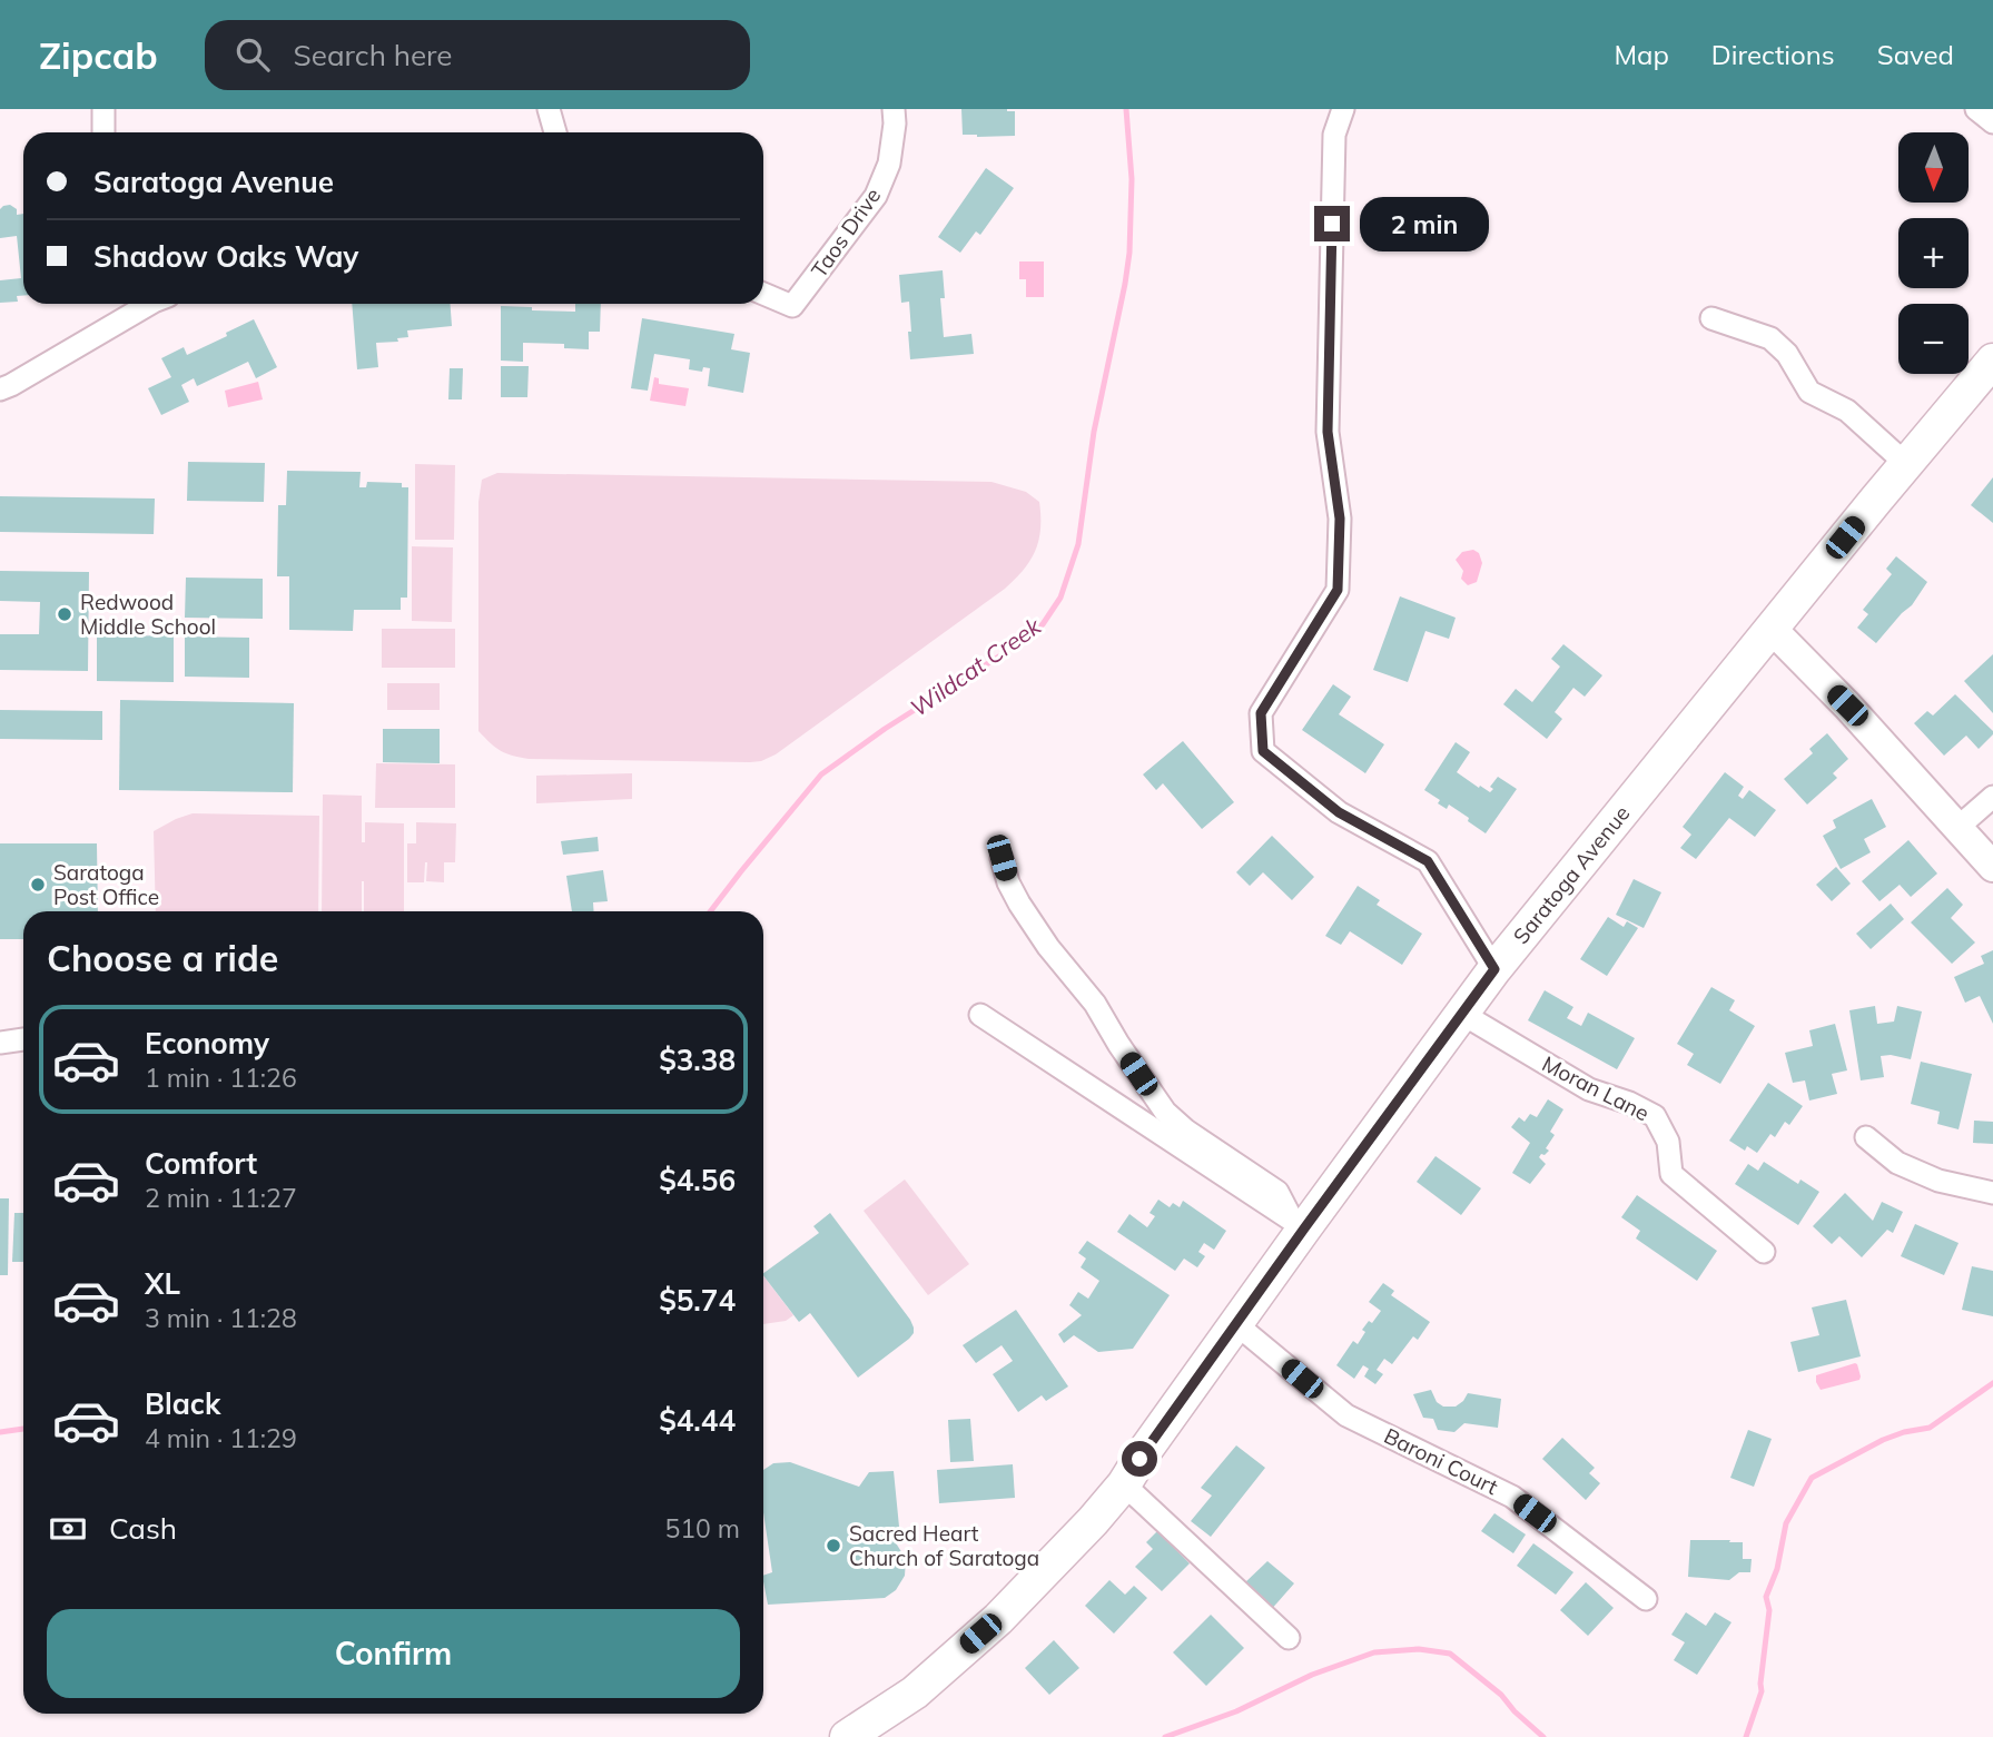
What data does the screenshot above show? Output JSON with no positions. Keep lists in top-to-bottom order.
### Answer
{
  "streets": {
    "main road": ["Saratoga Avenue"],
    "street": ["Taos Drive", "Moran Lane", "Baroni Court"]
  },
  "crossings": [
    ["Saratoga Avenue", "Moran Lane"],
    ["Saratoga Avenue", "Baroni Court"]
  ],
  "water": ["Wildcat Creek"],
  "places": ["Redwood Middle School", "Saratoga Post Office", "Sacred Heart Church of Saratoga"],
  "north": "bottom",
  "page": {
    "header": "Zipcab",
    "search": "Search here",
    "nav": ["Map", "Directions", "Saved"],
    "map_buttons": ["+", "−"],
    "banner": ["Saratoga Avenue", "Shadow Oaks Way"],
    "bubble": "2 min",
    "heading": "Choose a ride",
    "list": [
      {
        "name": "Economy",
        "note": "1 min · 11:26",
        "value": "$3.38"
      },
      {
        "name": "Comfort",
        "note": "2 min · 11:27",
        "value": "$4.56"
      },
      {
        "name": "XL",
        "note": "3 min · 11:28",
        "value": "$5.74"
      },
      {
        "name": "Black",
        "note": "4 min · 11:29",
        "value": "$4.44"
      }
    ],
    "pay": ["Cash", "510 m"],
    "buttons": "Confirm"
  }
}
